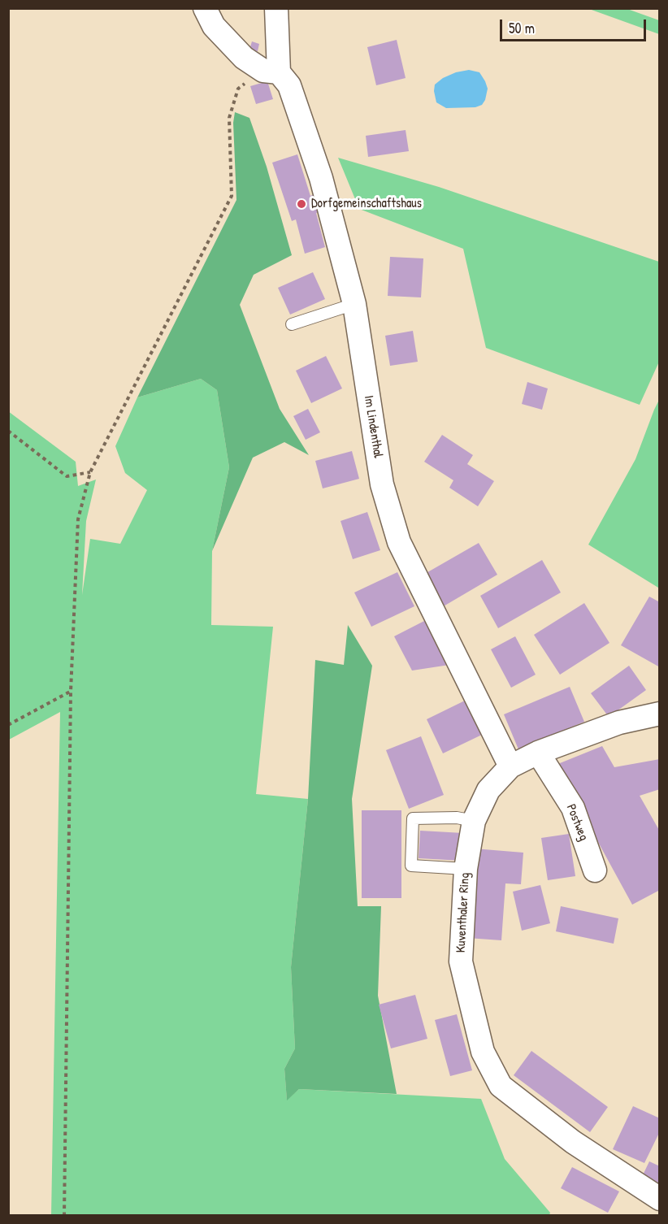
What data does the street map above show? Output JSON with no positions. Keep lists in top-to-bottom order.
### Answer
{
  "streets": {
    "street": ["Im Lindenthal", "Postweg", "Kuventhaler Ring"]
  },
  "crossings": [
    ["Im Lindenthal", "Kuventhaler Ring"],
    ["Postweg", "Kuventhaler Ring"]
  ],
  "places": ["Dorfgemeinschaftshaus"],
  "scale_bar": "50 m"
}
